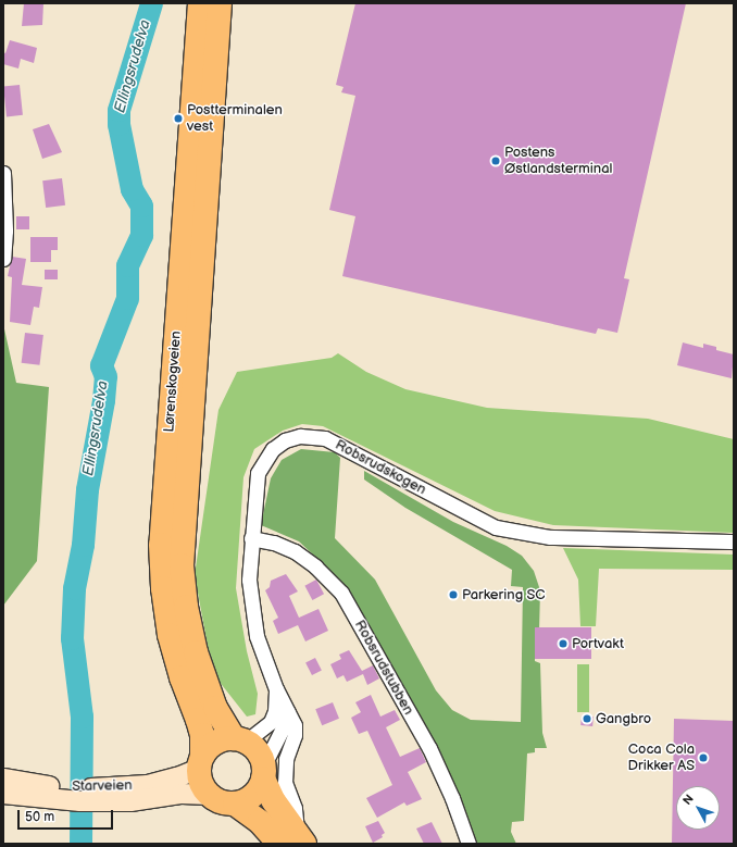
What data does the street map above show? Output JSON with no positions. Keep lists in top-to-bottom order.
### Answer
{
  "streets": {
    "highway": ["Lørenskogveien"],
    "street": ["Robsrudskogen", "Robsrudstubben", "Starveien"]
  },
  "crossings": [
    ["Lørenskogveien", "Robsrudskogen"],
    ["Lørenskogveien", "Starveien"],
    ["Robsrudskogen", "Robsrudstubben"],
    ["Robsrudskogen", "Starveien"]
  ],
  "water": ["Ellingsrudelva"],
  "places": [
    "Postterminalen vest",
    "Postens Østlandsterminal",
    "Parkering SC",
    "Portvakt",
    "Gangbro",
    "Coca Cola Drikker AS"
  ],
  "scale_bar": "50 m",
  "north": "top left"
}
